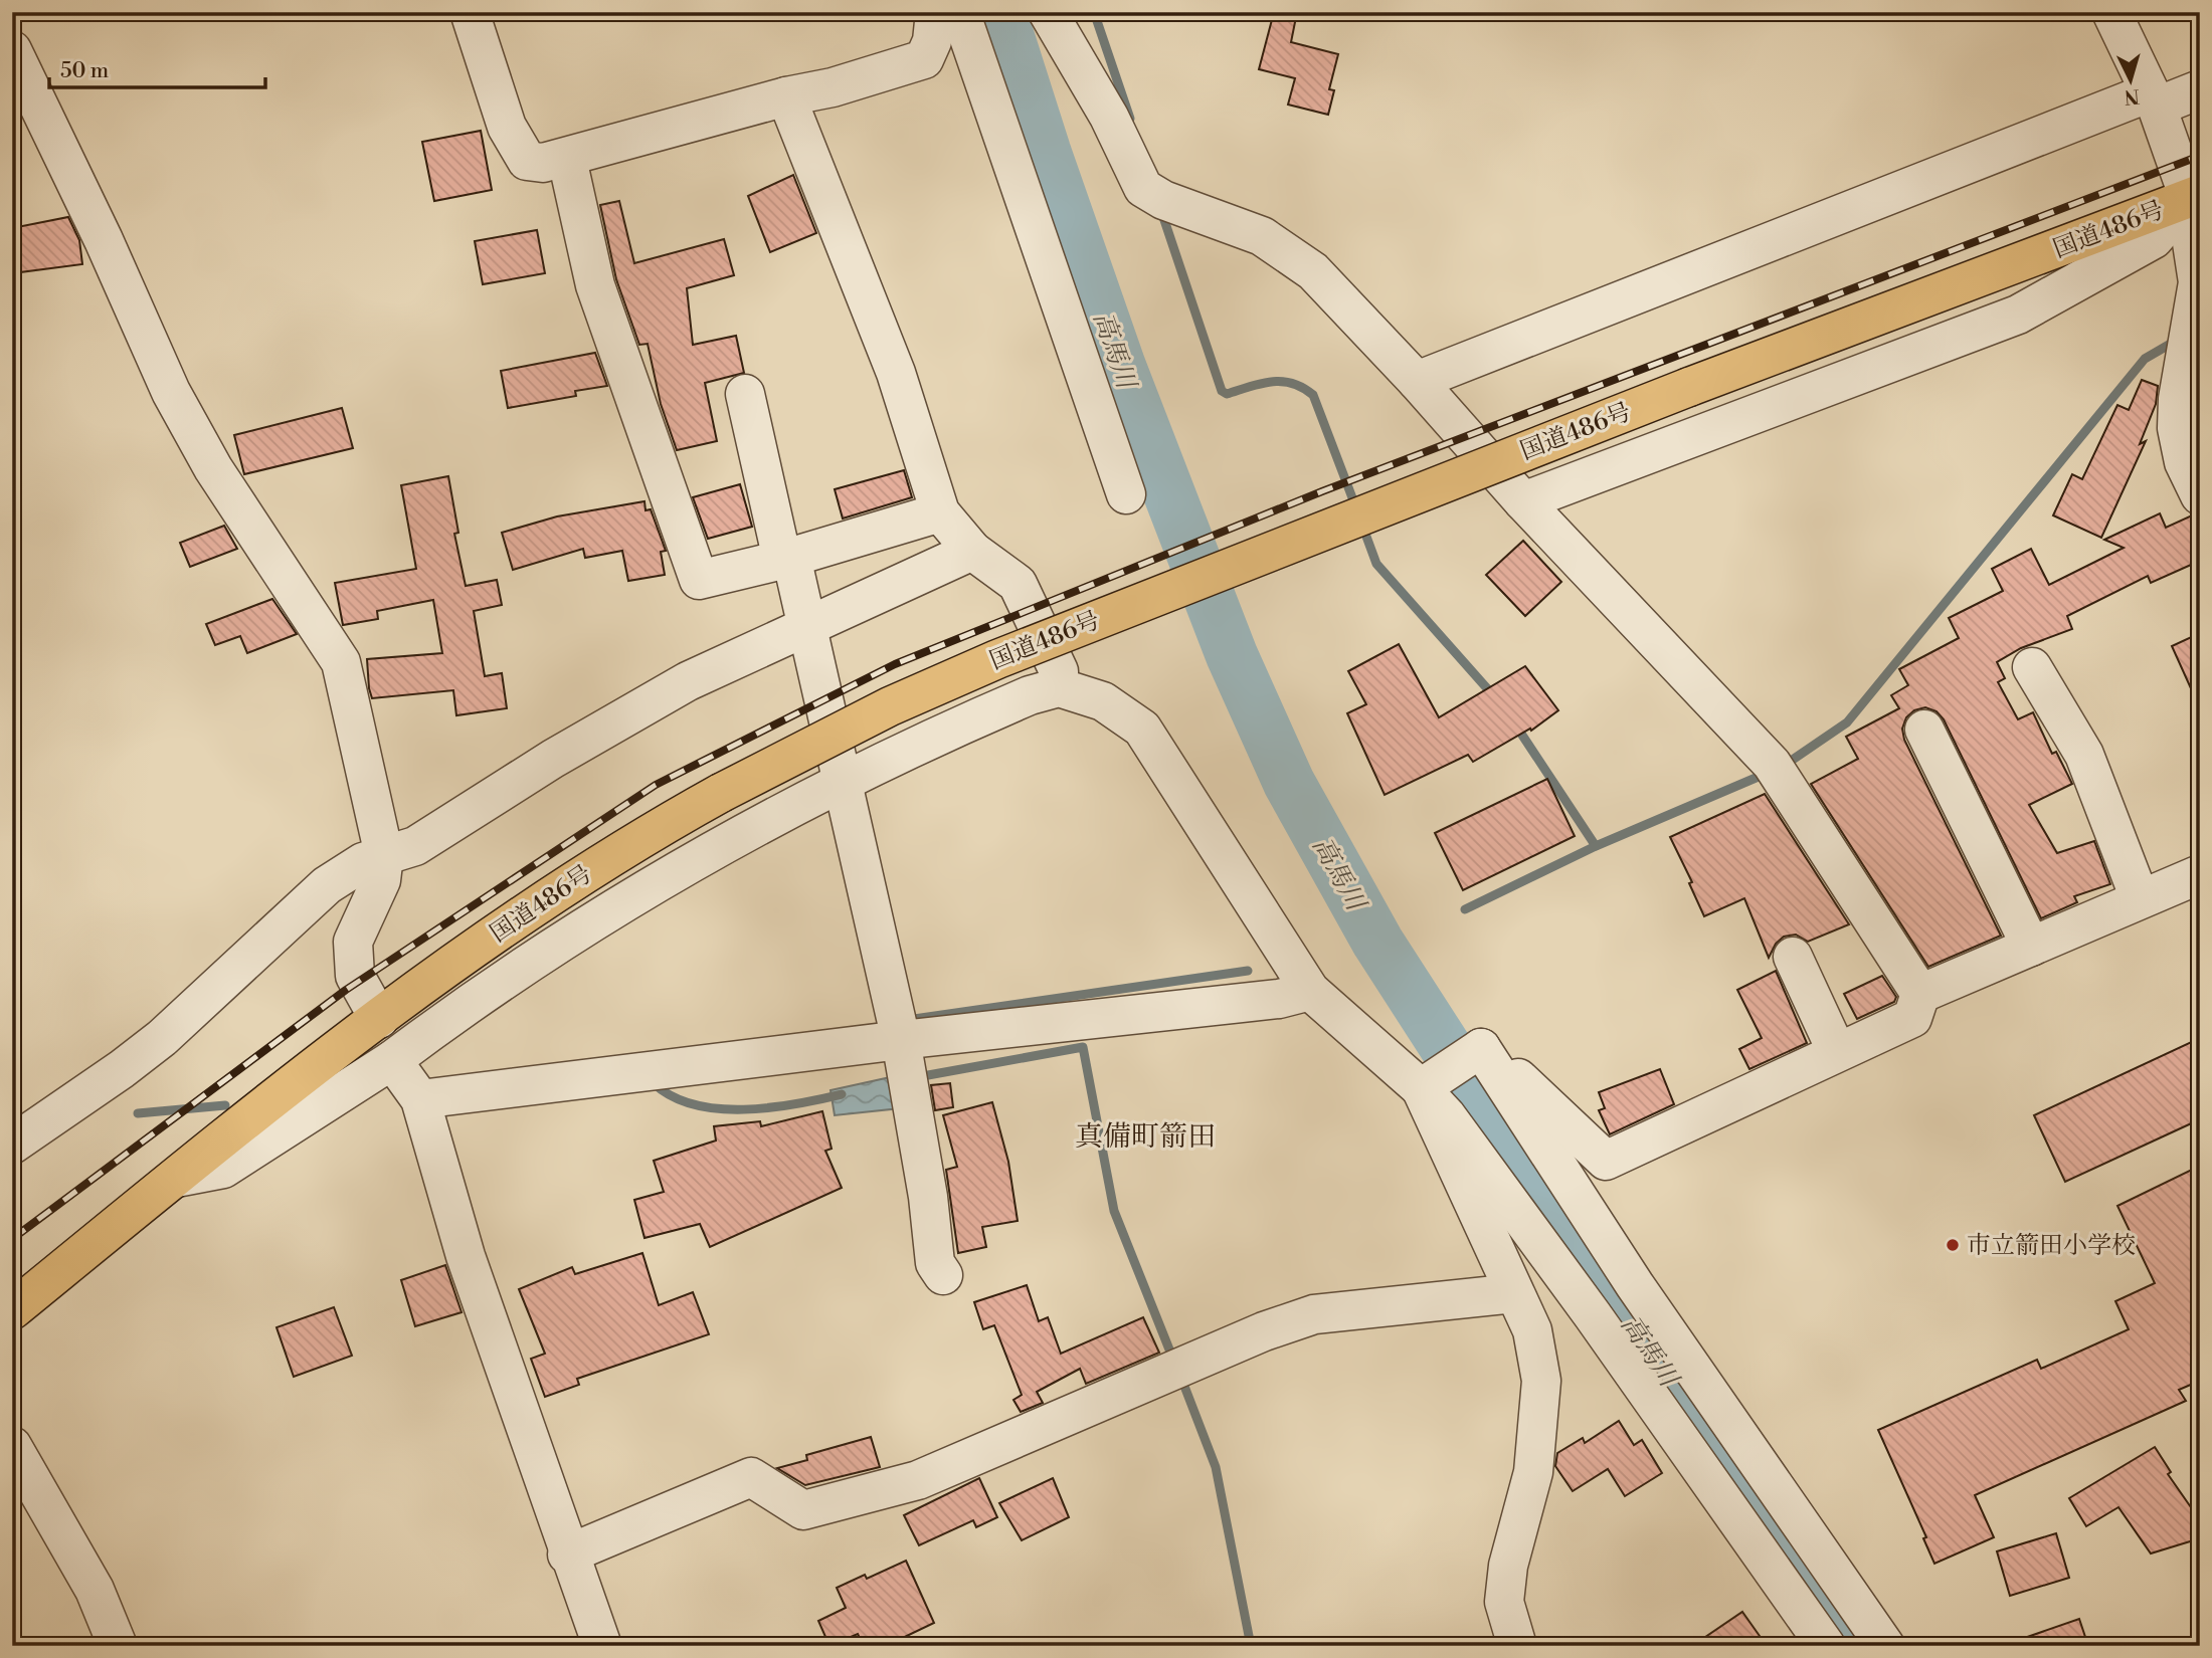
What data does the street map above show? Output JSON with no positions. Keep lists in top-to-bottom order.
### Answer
{
  "streets": {
    "highway": ["国道486号"]
  },
  "districts": ["真備町箭田"],
  "water": ["高馬川"],
  "places": ["市立箭田小学校"],
  "scale_bar": "50 m",
  "north": "bottom"
}
